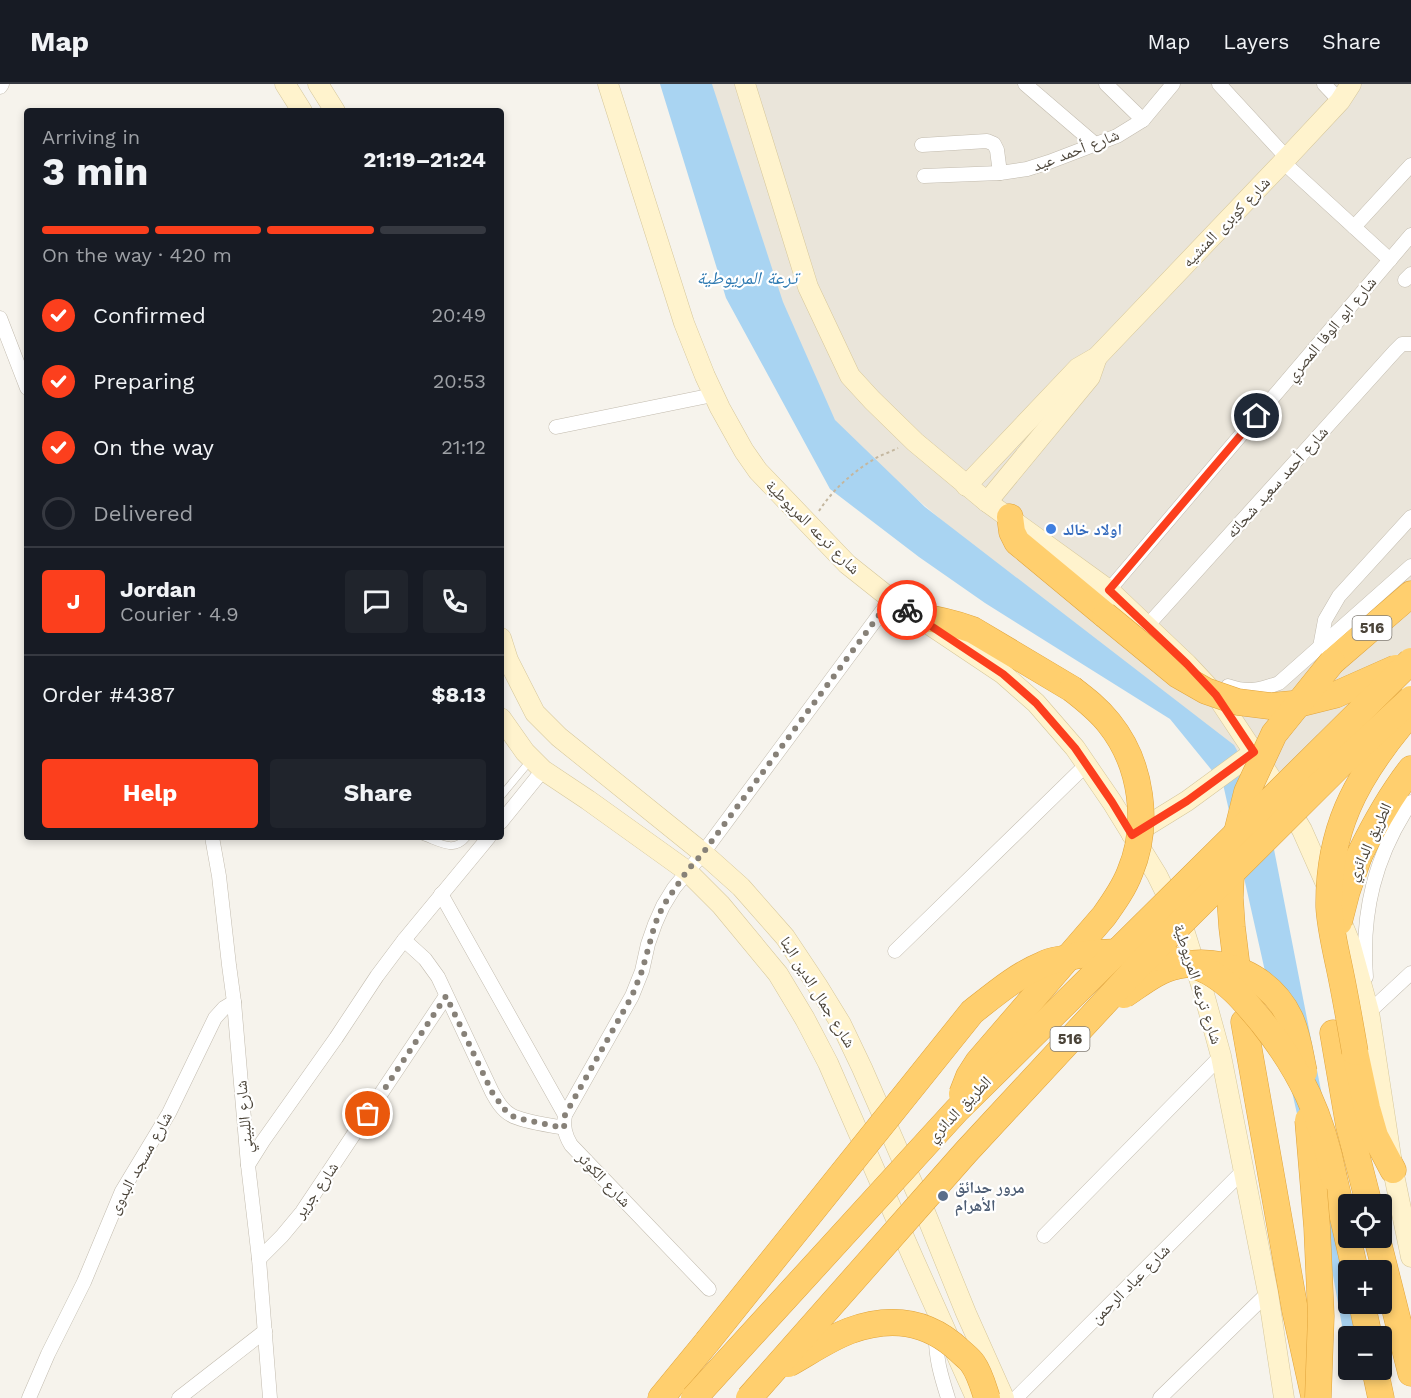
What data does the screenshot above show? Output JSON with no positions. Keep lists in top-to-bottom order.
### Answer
{
  "streets": {
    "highway": ["516", "الطريق الدائري"],
    "main road": ["شارع كوبرى المنشيه", "شارع ترعه المريوطية", "شارع جمال الدين البنا"],
    "street": [
      "شارع أحمد عيد",
      "شارع ابو الوفا المصري",
      "شارع أحمد سعيد شحاته",
      "شارع اللبيني",
      "شارع مسجد البدوى",
      "شارع الكوثر",
      "شارع جرير",
      "شارع عباد الرحمن"
    ]
  },
  "crossings": [
    ["شارع ترعه المريوطية", "شارع عباد الرحمن"],
    ["شارع اللبيني", "شارع مسجد البدوى"],
    ["شارع اللبيني", "شارع جرير"]
  ],
  "water": ["ترعة المريوطية"],
  "places": ["اولاد خالد", "مرور حدائق الأهرام"],
  "page": {
    "header": "Map",
    "nav": ["Map", "Layers", "Share"],
    "heading": ["3 min", "Arriving in", "21:19–21:24"],
    "panel": [
      "Jordan",
      "Courier · 4.9",
      "Order #4387",
      "$8.13"
    ],
    "bar": "On the way · 420 m",
    "list": [
      ["Confirmed", "20:49"],
      ["Preparing", "20:53"],
      ["On the way", "21:12"],
      "Delivered"
    ],
    "round": "J",
    "buttons": ["Help", "Share"],
    "map_buttons": ["+", "−"]
  }
}
